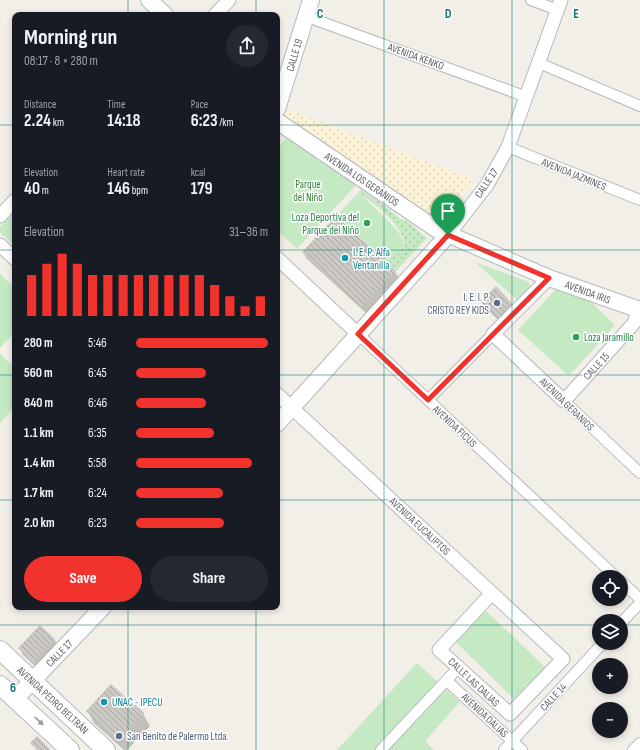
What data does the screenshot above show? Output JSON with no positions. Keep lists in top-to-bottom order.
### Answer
{
  "streets": {
    "main road": ["AVENIDA PEDRO BELTRÁN"],
    "street": [
      "CALLE 19",
      "AVENIDA KENKO",
      "AVENIDA JAZMINES",
      "AVENIDA LOS GERANIOS",
      "CALLE 17",
      "AVENIDA IRIS",
      "CALLE 15",
      "AVENIDA GERANIOS",
      "AVENIDA FICUS",
      "AVENIDA EUCALIPTOS",
      "CALLE LAS DALIAS",
      "CALLE 14",
      "AVENIDA DALIAS"
    ]
  },
  "crossings": [
    ["CALLE 19", "AVENIDA KENKO"],
    ["AVENIDA KENKO", "CALLE 17"],
    ["AVENIDA JAZMINES", "CALLE 17"],
    ["AVENIDA LOS GERANIOS", "CALLE 17"],
    ["AVENIDA LOS GERANIOS", "AVENIDA IRIS"],
    ["CALLE 17", "AVENIDA IRIS"],
    ["CALLE 17", "AVENIDA FICUS"],
    ["CALLE 17", "AVENIDA EUCALIPTOS"],
    ["CALLE 17", "AVENIDA PEDRO BELTRÁN"],
    ["AVENIDA IRIS", "CALLE 15"],
    ["CALLE 15", "AVENIDA GERANIOS"],
    ["AVENIDA EUCALIPTOS", "CALLE LAS DALIAS"],
    ["AVENIDA EUCALIPTOS", "CALLE 14"],
    ["CALLE LAS DALIAS", "CALLE 14"],
    ["CALLE 14", "AVENIDA DALIAS"]
  ],
  "parks": ["Parque del Niño"],
  "places": [
    "Loza Deportiva del Parque del Niño",
    "I. E. P: Alfa Ventanilla",
    "I. E. I. P. CRISTO REY KIDS",
    "Loza Jaramillo",
    "UNAC - IPECU",
    "San Benito de Palermo Ltda."
  ],
  "page": {
    "heading": ["Morning run", "08:17 · 8 × 280 m"],
    "stats": [
      ["Distance", "2.24 km"],
      ["Time", "14:18"],
      ["Pace", "6:23 /km"],
      ["Elevation", "40 m"],
      ["Heart rate", "146 bpm"],
      ["kcal", "179"]
    ],
    "chart": ["Elevation", "31–36 m"],
    "list": [
      {
        "name": "280 m",
        "note": "5:46"
      },
      {
        "name": "560 m",
        "note": "6:45"
      },
      {
        "name": "840 m",
        "note": "6:46"
      },
      {
        "name": "1.1 km",
        "note": "6:35"
      },
      {
        "name": "1.4 km",
        "note": "5:58"
      },
      {
        "name": "1.7 km",
        "note": "6:24"
      },
      {
        "name": "2.0 km",
        "note": "6:23"
      }
    ],
    "buttons": ["Save", "Share"],
    "map_buttons": ["+", "−"]
  },
  "grid": {
    "columns": ["C", "D", "E"],
    "rows": ["6"]
  }
}
